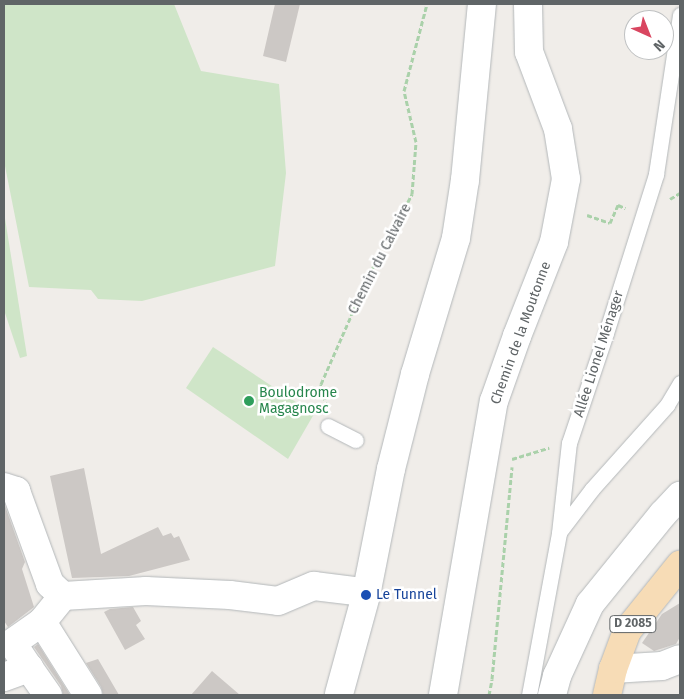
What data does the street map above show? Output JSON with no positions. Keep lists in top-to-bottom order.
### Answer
{
  "streets": {
    "main road": ["D 2085"],
    "street": ["Chemin de la Moutonne"],
    "lane": ["Allée Lionel Ménager"],
    "path": ["Chemin du Calvaire"]
  },
  "places": ["Boulodrome Magagnosc", "Le Tunnel"],
  "north": "bottom right"
}
